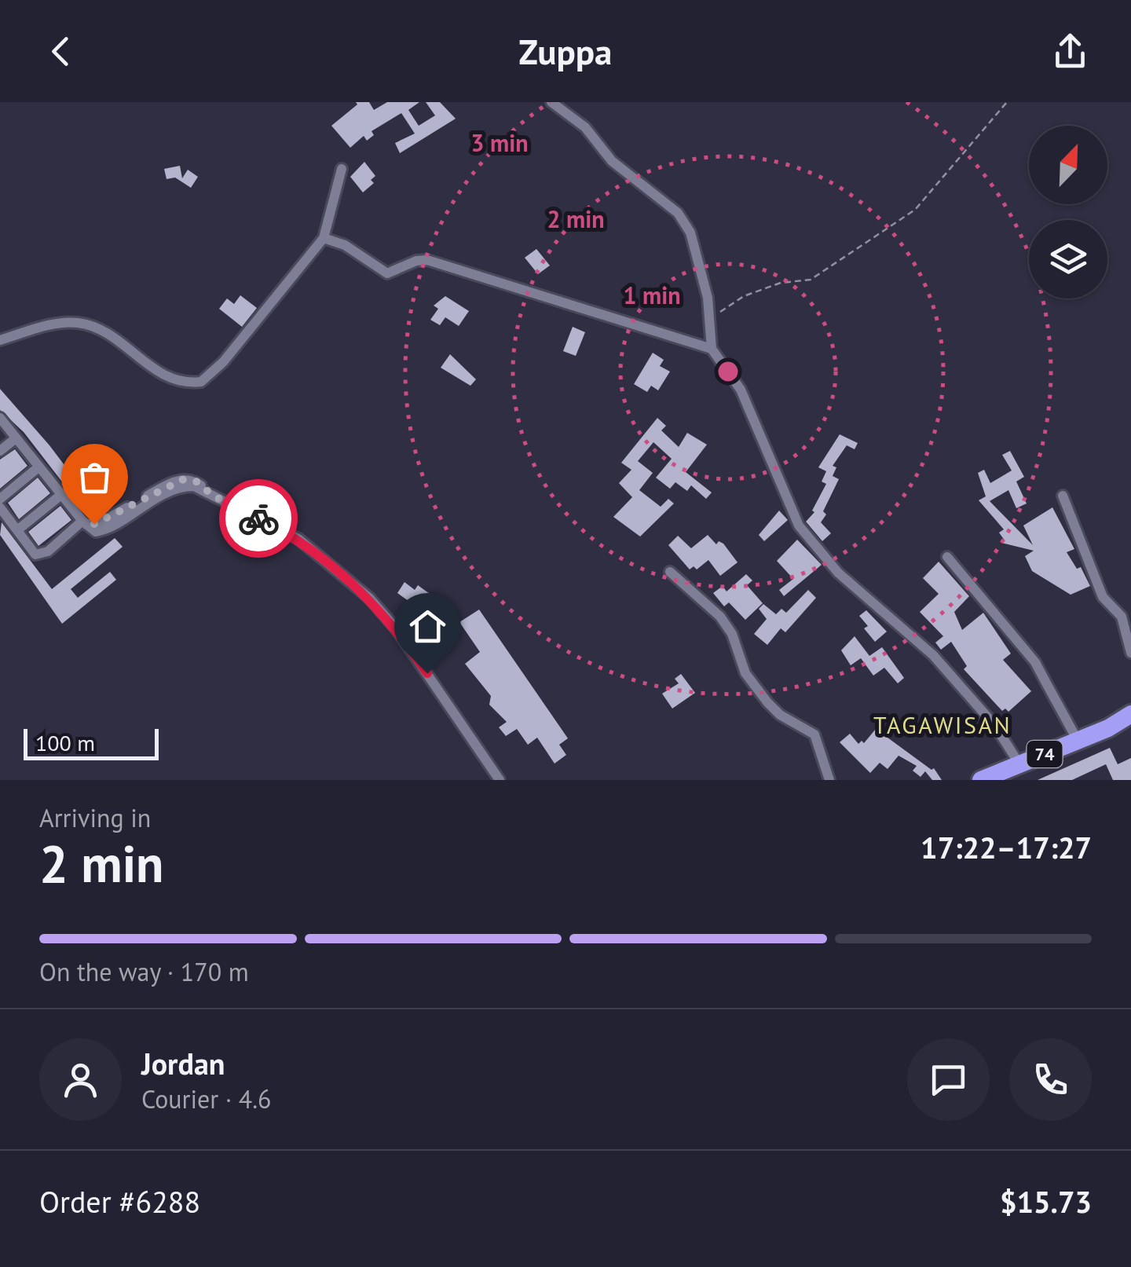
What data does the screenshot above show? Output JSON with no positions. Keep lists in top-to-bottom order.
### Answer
{
  "streets": {
    "highway": ["74"]
  },
  "districts": ["TAGAWISAN"],
  "scale_bar": "100 m",
  "north": "top right",
  "page": {
    "header": "Zuppa",
    "scale": "100 m",
    "heading": ["2 min", "Arriving in", "17:22–17:27"],
    "panel": [
      "Jordan",
      "Courier · 4.6",
      "Order #6288",
      "$15.73"
    ],
    "bar": "On the way · 170 m"
  },
  "rings": ["3 min", "2 min", "1 min"]
}
